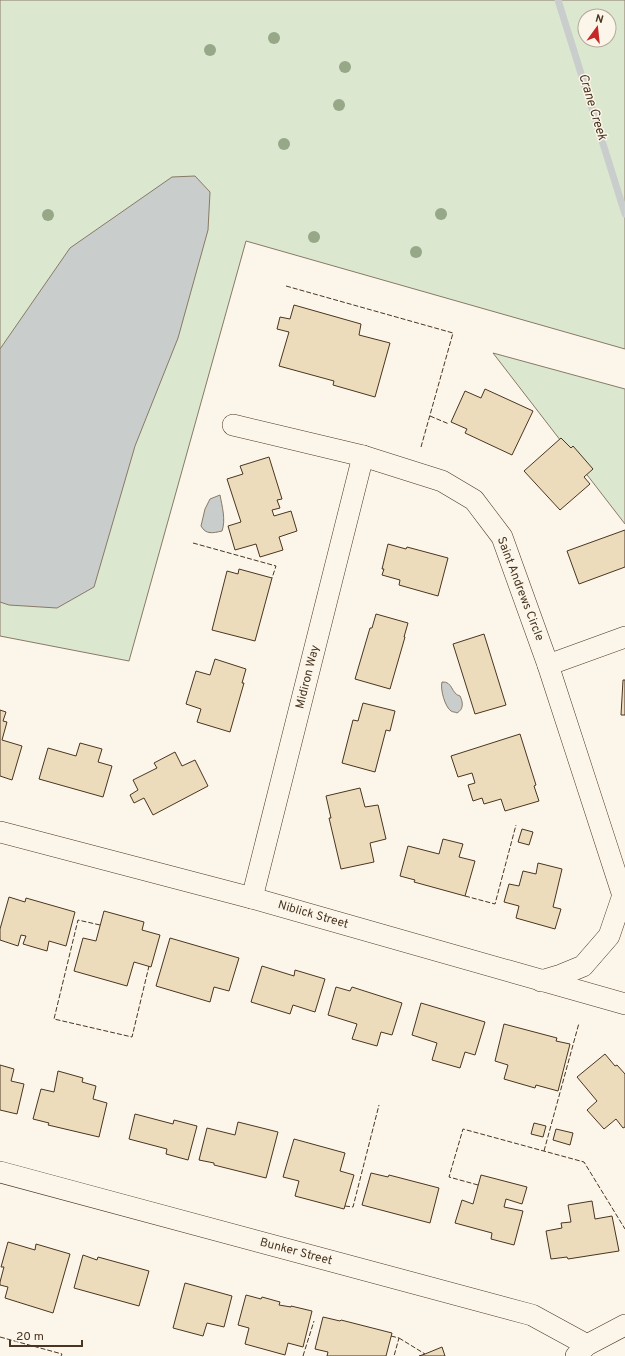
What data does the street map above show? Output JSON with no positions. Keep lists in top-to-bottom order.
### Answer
{
  "streets": {
    "street": [
      "Saint Andrews Circle",
      "Midiron Way",
      "Niblick Street",
      "Bunker Street"
    ]
  },
  "crossings": [
    ["Saint Andrews Circle", "Midiron Way"],
    ["Midiron Way", "Niblick Street"]
  ],
  "water": ["Crane Creek"],
  "scale_bar": "20 m",
  "north": "top"
}
